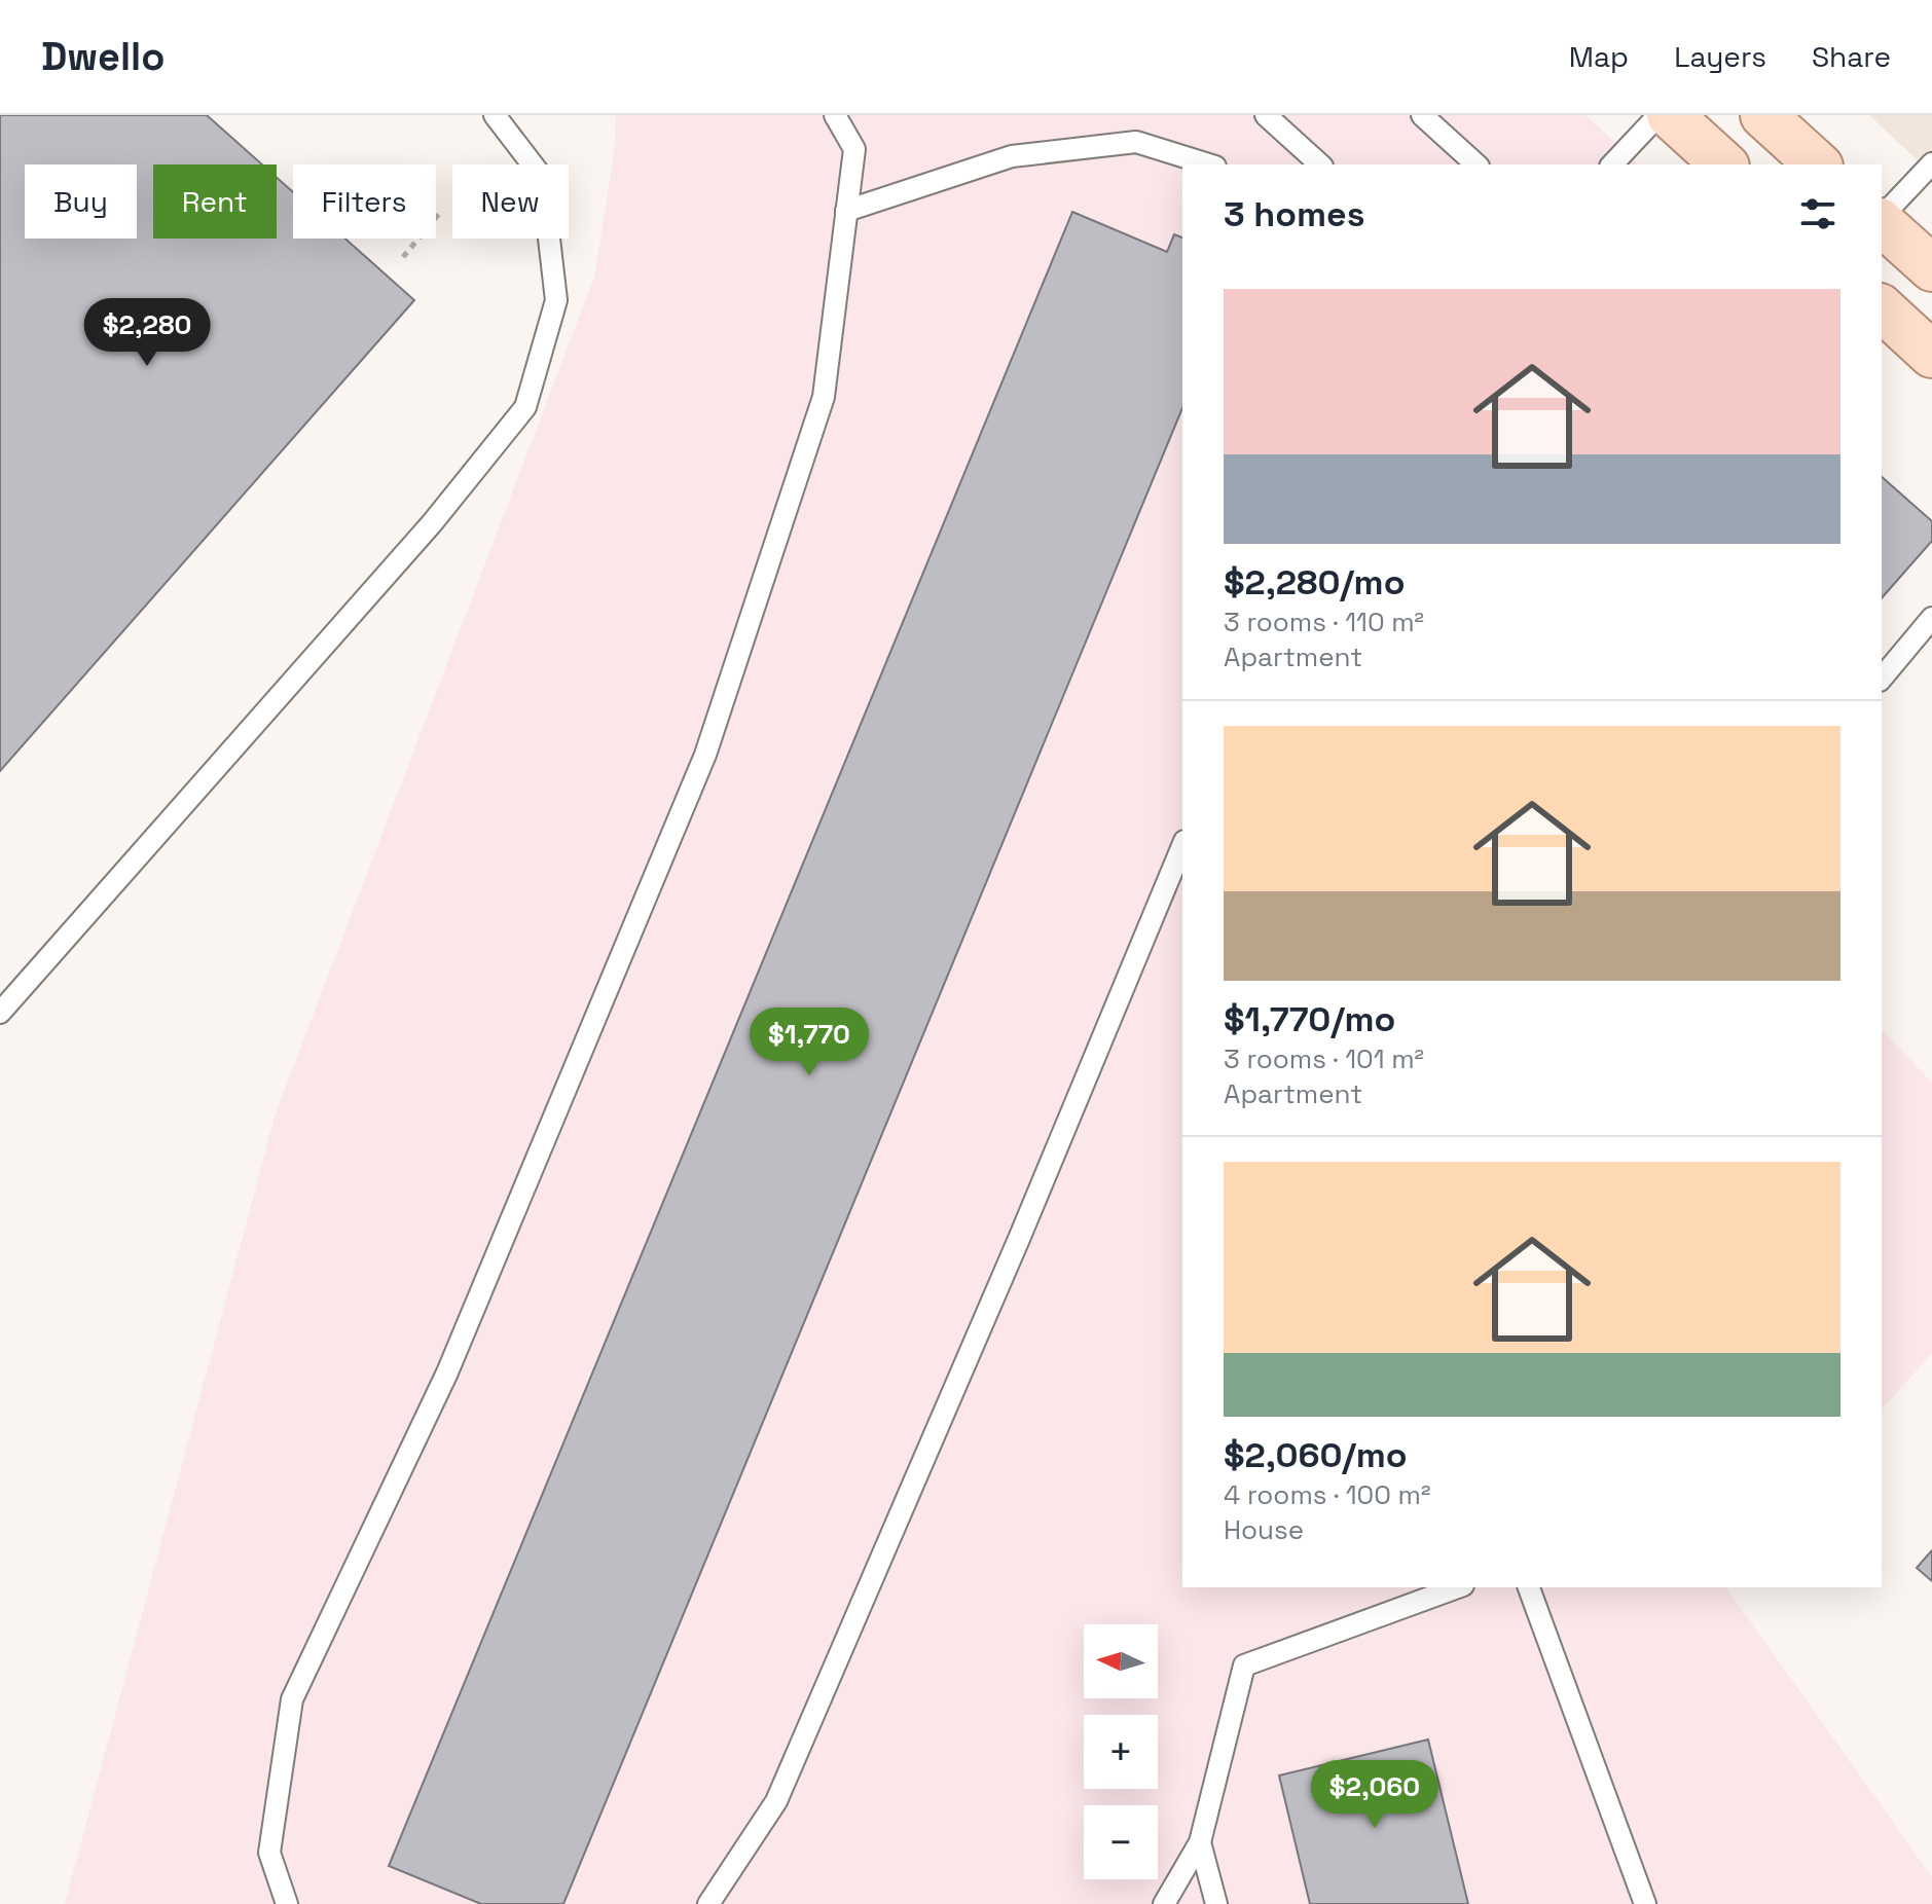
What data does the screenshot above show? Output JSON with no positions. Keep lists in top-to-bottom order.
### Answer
{
  "north": "left",
  "page": {
    "header": "Dwello",
    "nav": ["Map", "Layers", "Share"],
    "chip": [
      "Buy",
      "Rent",
      "Filters",
      "New"
    ],
    "heading": "3 homes",
    "list": [
      {
        "name": "$2,280/mo",
        "note": "3 rooms · 110 m² · Apartment"
      },
      {
        "name": "$1,770/mo",
        "note": "3 rooms · 101 m² · Apartment"
      },
      {
        "name": "$2,060/mo",
        "note": "4 rooms · 100 m² · House"
      }
    ],
    "price": ["$2,280", "$1,770", "$2,060"],
    "map_buttons": ["+", "−"]
  }
}
